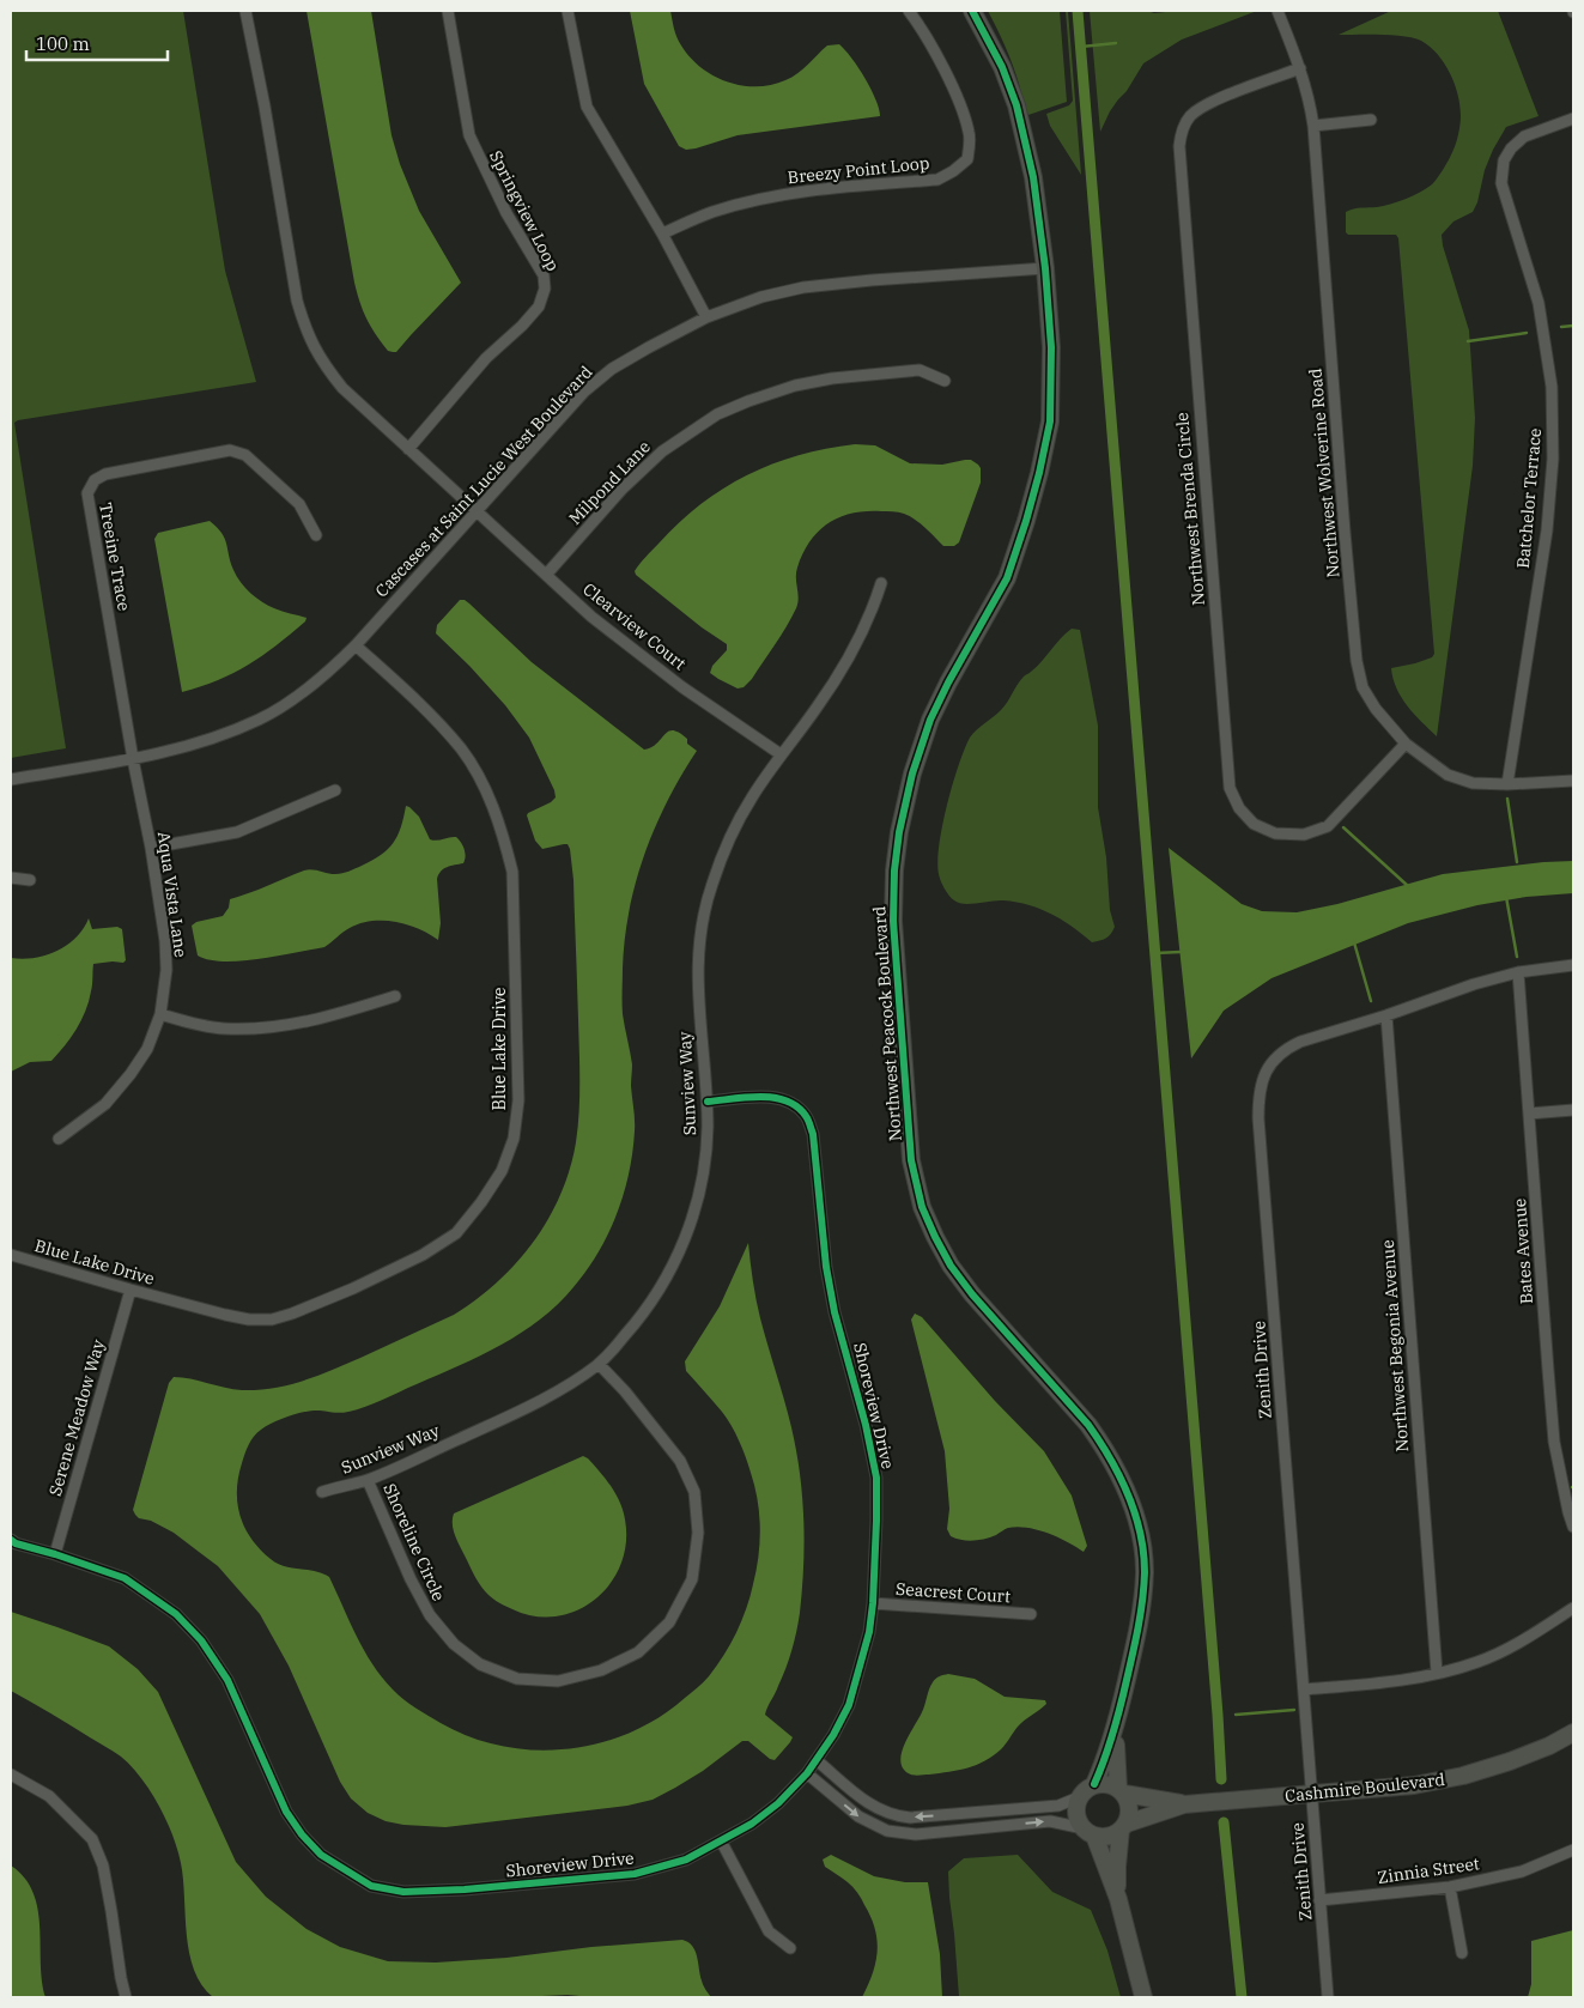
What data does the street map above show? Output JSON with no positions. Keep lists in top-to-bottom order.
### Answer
{
  "streets": {
    "street": [
      "Breezy Point Loop",
      "Springview Loop",
      "Northwest Wolverine Road",
      "Cascases at Saint Lucie West Boulevard",
      "Milpond Lane",
      "Batchelor Terrace",
      "Northwest Brenda Circle",
      "Treeine Trace",
      "Clearview Court",
      "Aqua Vista Lane",
      "Northwest Peacock Boulevard",
      "Blue Lake Drive",
      "Sunview Way",
      "Bates Avenue",
      "Northwest Begonia Avenue",
      "Zenith Drive",
      "Shoreview Drive",
      "Serene Meadow Way",
      "Shoreline Circle",
      "Seacrest Court",
      "Cashmire Boulevard",
      "Zinnia Street"
    ]
  },
  "crossings": [
    ["Northwest Wolverine Road", "Batchelor Terrace"],
    ["Northwest Wolverine Road", "Northwest Brenda Circle"],
    ["Cascases at Saint Lucie West Boulevard", "Treeine Trace"],
    ["Cascases at Saint Lucie West Boulevard", "Clearview Court"],
    ["Cascases at Saint Lucie West Boulevard", "Aqua Vista Lane"],
    ["Cascases at Saint Lucie West Boulevard", "Northwest Peacock Boulevard"],
    ["Cascases at Saint Lucie West Boulevard", "Blue Lake Drive"],
    ["Milpond Lane", "Clearview Court"],
    ["Treeine Trace", "Aqua Vista Lane"],
    ["Clearview Court", "Sunview Way"],
    ["Northwest Peacock Boulevard", "Cashmire Boulevard"],
    ["Blue Lake Drive", "Serene Meadow Way"],
    ["Sunview Way", "Shoreview Drive"],
    ["Sunview Way", "Shoreline Circle"],
    ["Bates Avenue", "Zenith Drive"],
    ["Northwest Begonia Avenue", "Zenith Drive"],
    ["Zenith Drive", "Cashmire Boulevard"],
    ["Zenith Drive", "Zinnia Street"],
    ["Shoreview Drive", "Serene Meadow Way"],
    ["Shoreview Drive", "Seacrest Court"]
  ],
  "scale_bar": "100 m"
}
